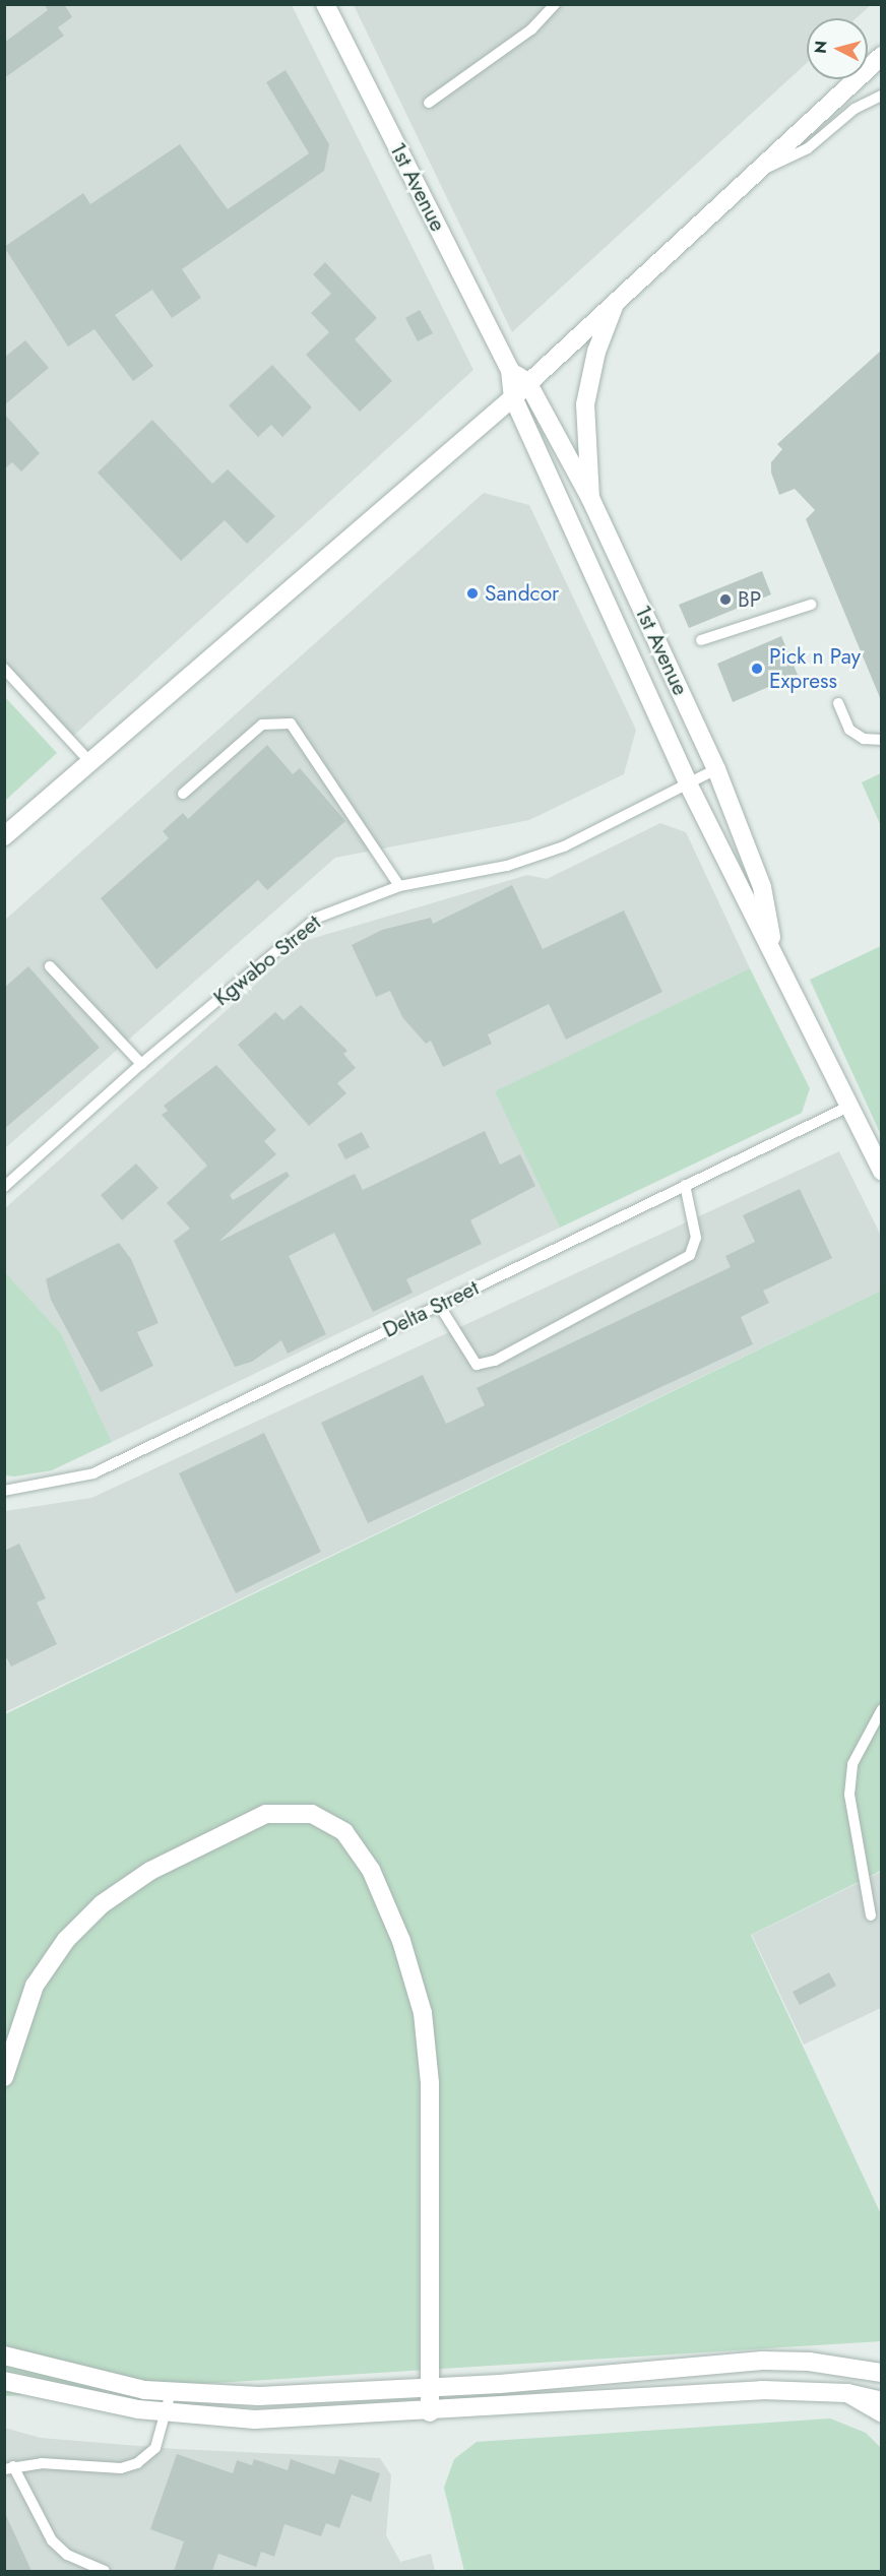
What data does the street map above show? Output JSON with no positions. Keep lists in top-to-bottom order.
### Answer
{
  "streets": {
    "street": ["1st Avenue"],
    "lane": ["Kgwabo Street", "Delta Street"]
  },
  "crossings": [
    ["1st Avenue", "Kgwabo Street"],
    ["1st Avenue", "Delta Street"]
  ],
  "places": ["Sandcor", "BP", "Pick n Pay Express"],
  "north": "left"
}
